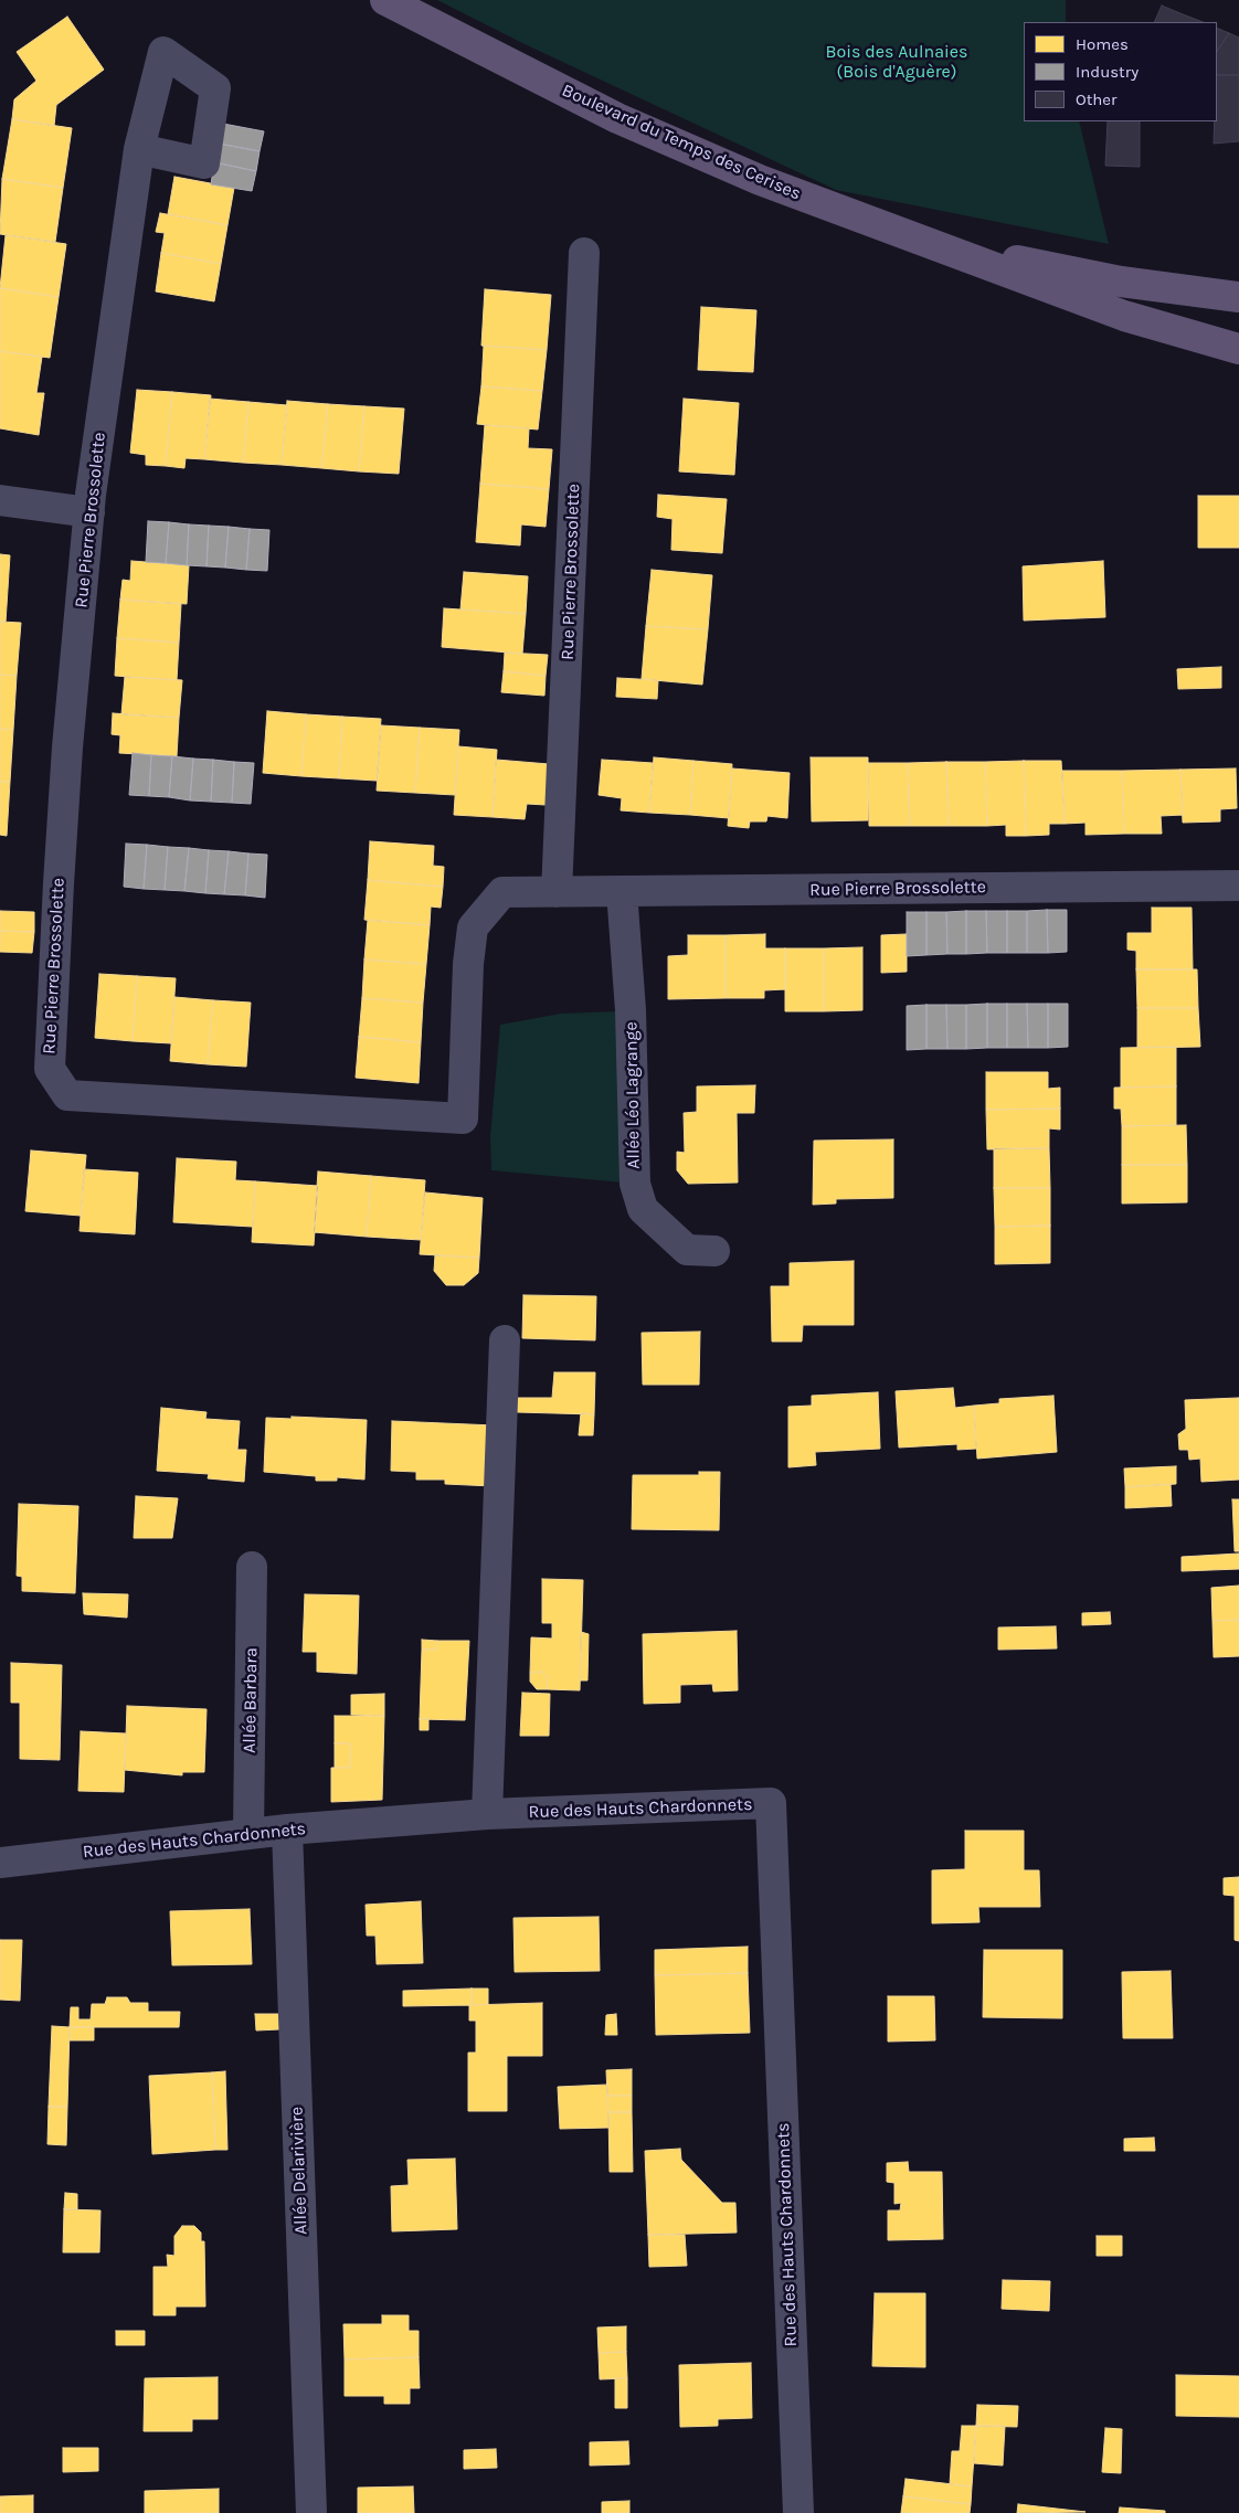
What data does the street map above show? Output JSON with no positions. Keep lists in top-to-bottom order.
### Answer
{
  "streets": {
    "main road": ["Boulevard du Temps des Cerises"],
    "street": [
      "Rue Pierre Brossolette",
      "Allée Léo Lagrange",
      "Allée Barbara",
      "Rue des Hauts Chardonnets",
      "Allée Delarivière"
    ]
  },
  "crossings": [
    ["Rue Pierre Brossolette", "Allée Léo Lagrange"],
    ["Allée Barbara", "Rue des Hauts Chardonnets"],
    ["Rue des Hauts Chardonnets", "Allée Delarivière"]
  ],
  "parks": ["Bois des Aulnaies (Bois d'Aguère)"],
  "legend": ["Homes", "Industry", "Other"]
}
